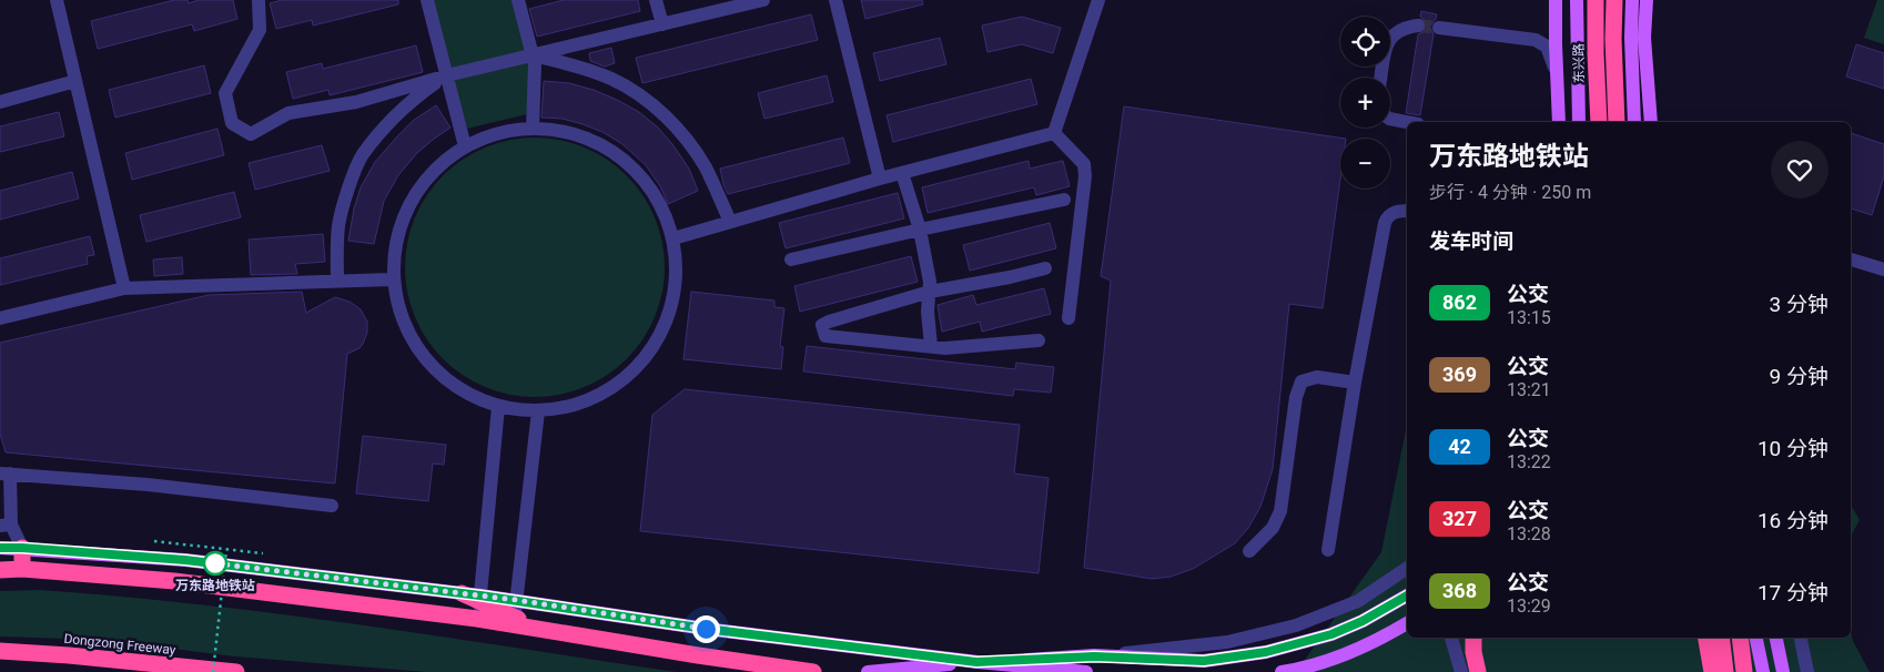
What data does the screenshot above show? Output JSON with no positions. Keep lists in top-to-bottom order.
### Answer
{
  "streets": {
    "highway": ["东兴路", "Dongzong Freeway"]
  },
  "places": ["万东路地铁站"],
  "lines": ["bus line 862"],
  "page": {
    "map_buttons": ["+", "−"],
    "heading": [
      ["万东路地铁站", "步行 · 4 分钟 · 250 m"],
      "发车时间"
    ],
    "list": [
      {
        "mark": "862",
        "name": "公交",
        "note": "13:15",
        "value": "3 分钟"
      },
      {
        "mark": "369",
        "name": "公交",
        "note": "13:21",
        "value": "9 分钟"
      },
      {
        "mark": "42",
        "name": "公交",
        "note": "13:22",
        "value": "10 分钟"
      },
      {
        "mark": "327",
        "name": "公交",
        "note": "13:28",
        "value": "16 分钟"
      },
      {
        "mark": "368",
        "name": "公交",
        "note": "13:29",
        "value": "17 分钟"
      }
    ]
  }
}
